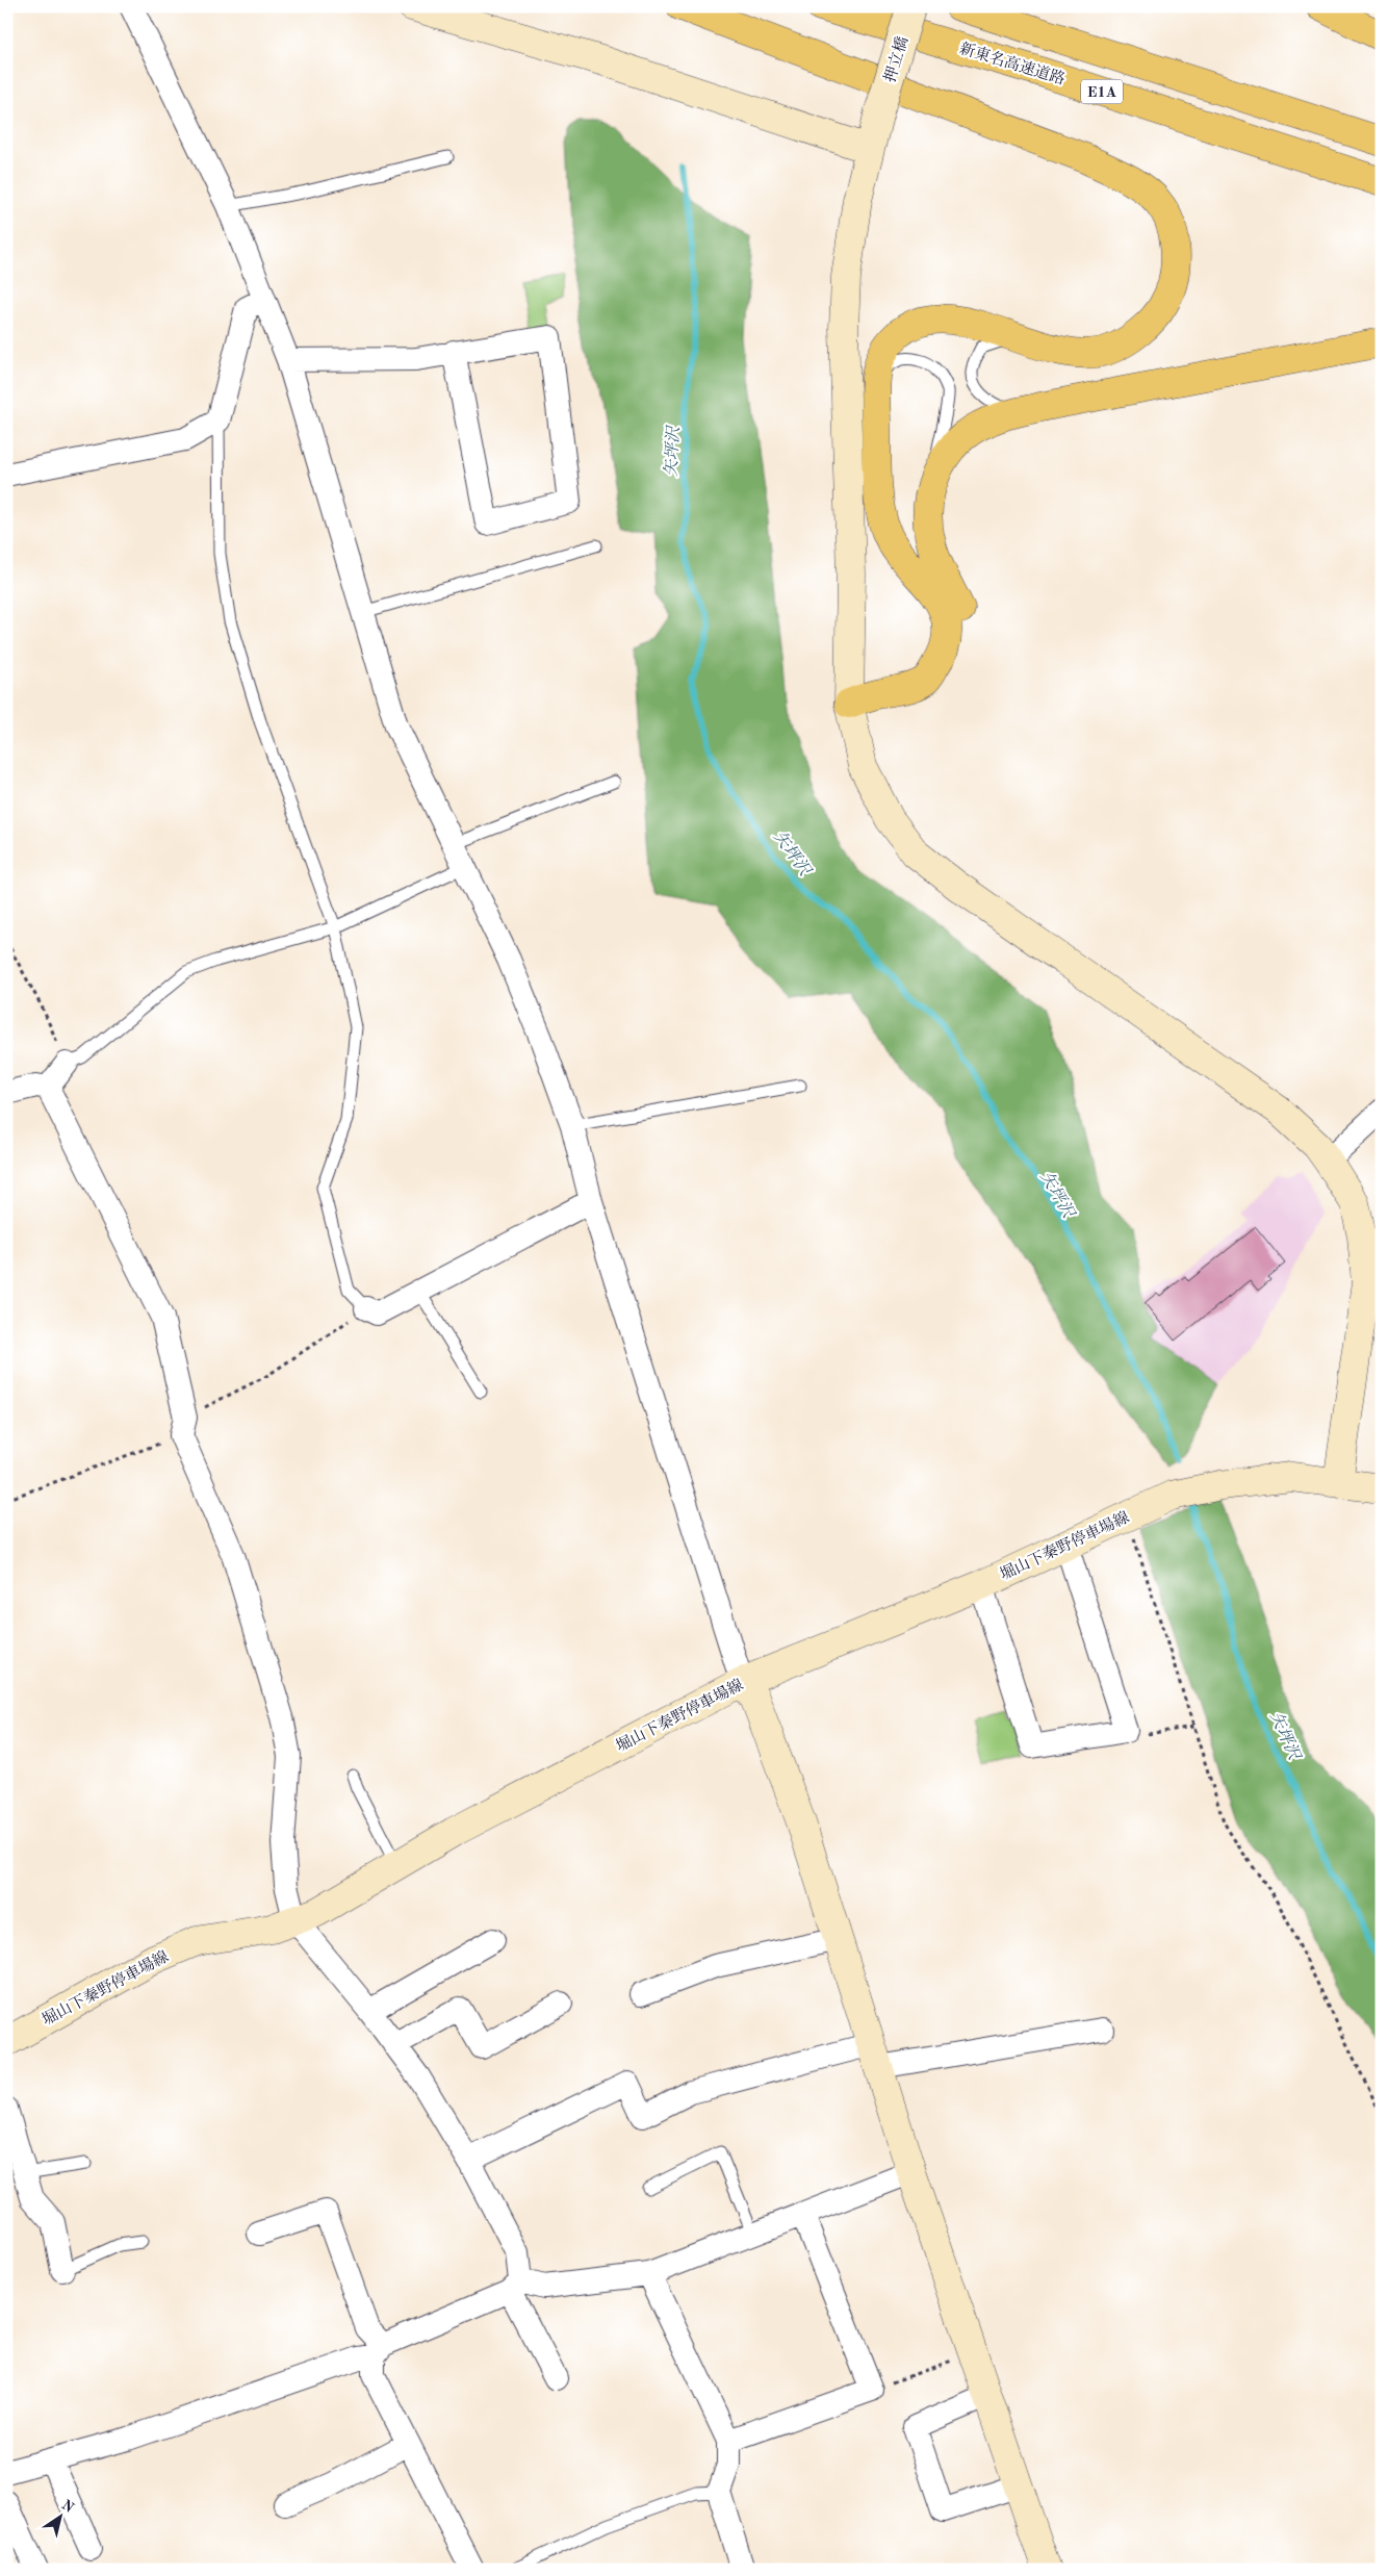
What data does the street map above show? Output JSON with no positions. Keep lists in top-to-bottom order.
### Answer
{
  "streets": {
    "highway": ["新東名高速道路", "E1A"],
    "street": ["押立橋", "堀山下秦野停車場線"]
  },
  "crossings": [
    ["押立橋", "堀山下秦野停車場線"]
  ],
  "water": ["矢坪沢"],
  "north": "top right"
}
